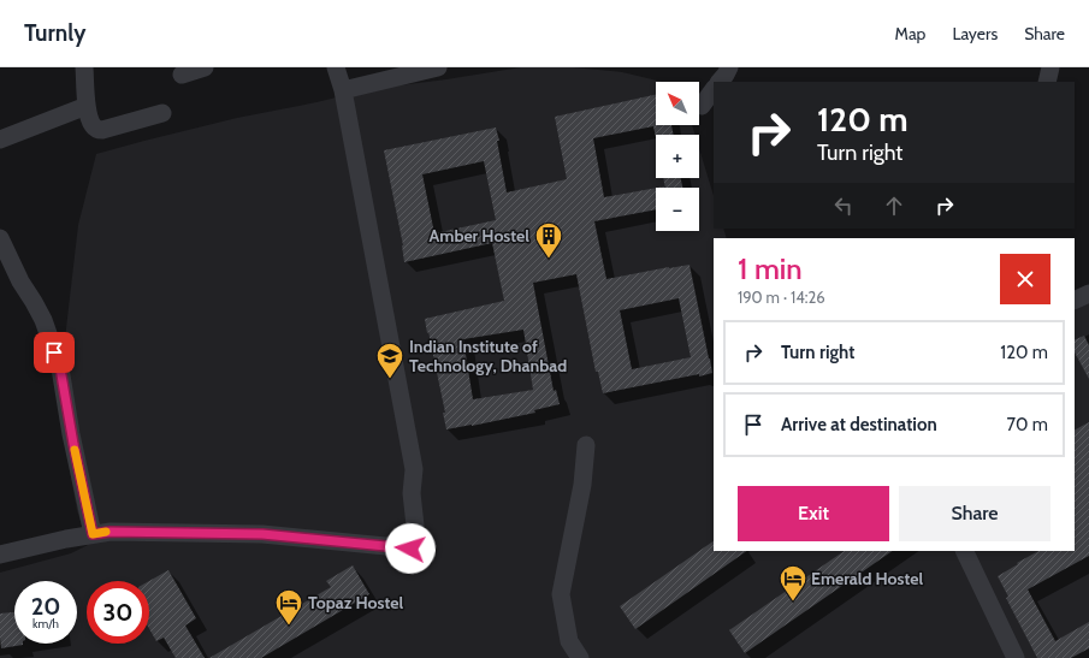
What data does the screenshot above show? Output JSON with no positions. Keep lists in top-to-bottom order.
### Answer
{
  "places": {
    "building": ["Amber Hostel"],
    "school or university": ["Indian Institute of Technology, Dhanbad"],
    "hotel": ["Emerald Hostel", "Topaz Hostel"]
  },
  "north": "top left",
  "page": {
    "header": "Turnly",
    "nav": ["Map", "Layers", "Share"],
    "map_buttons": ["+", "−"],
    "turn": ["120 m", "Turn right"],
    "heading": ["1 min", "190 m · 14:26"],
    "list": [
      {
        "name": "Turn right",
        "value": "120 m"
      },
      {
        "name": "Arrive at destination",
        "value": "70 m"
      }
    ],
    "buttons": ["Exit", "Share"],
    "speed": "20 km/h",
    "limit": "30"
  }
}
